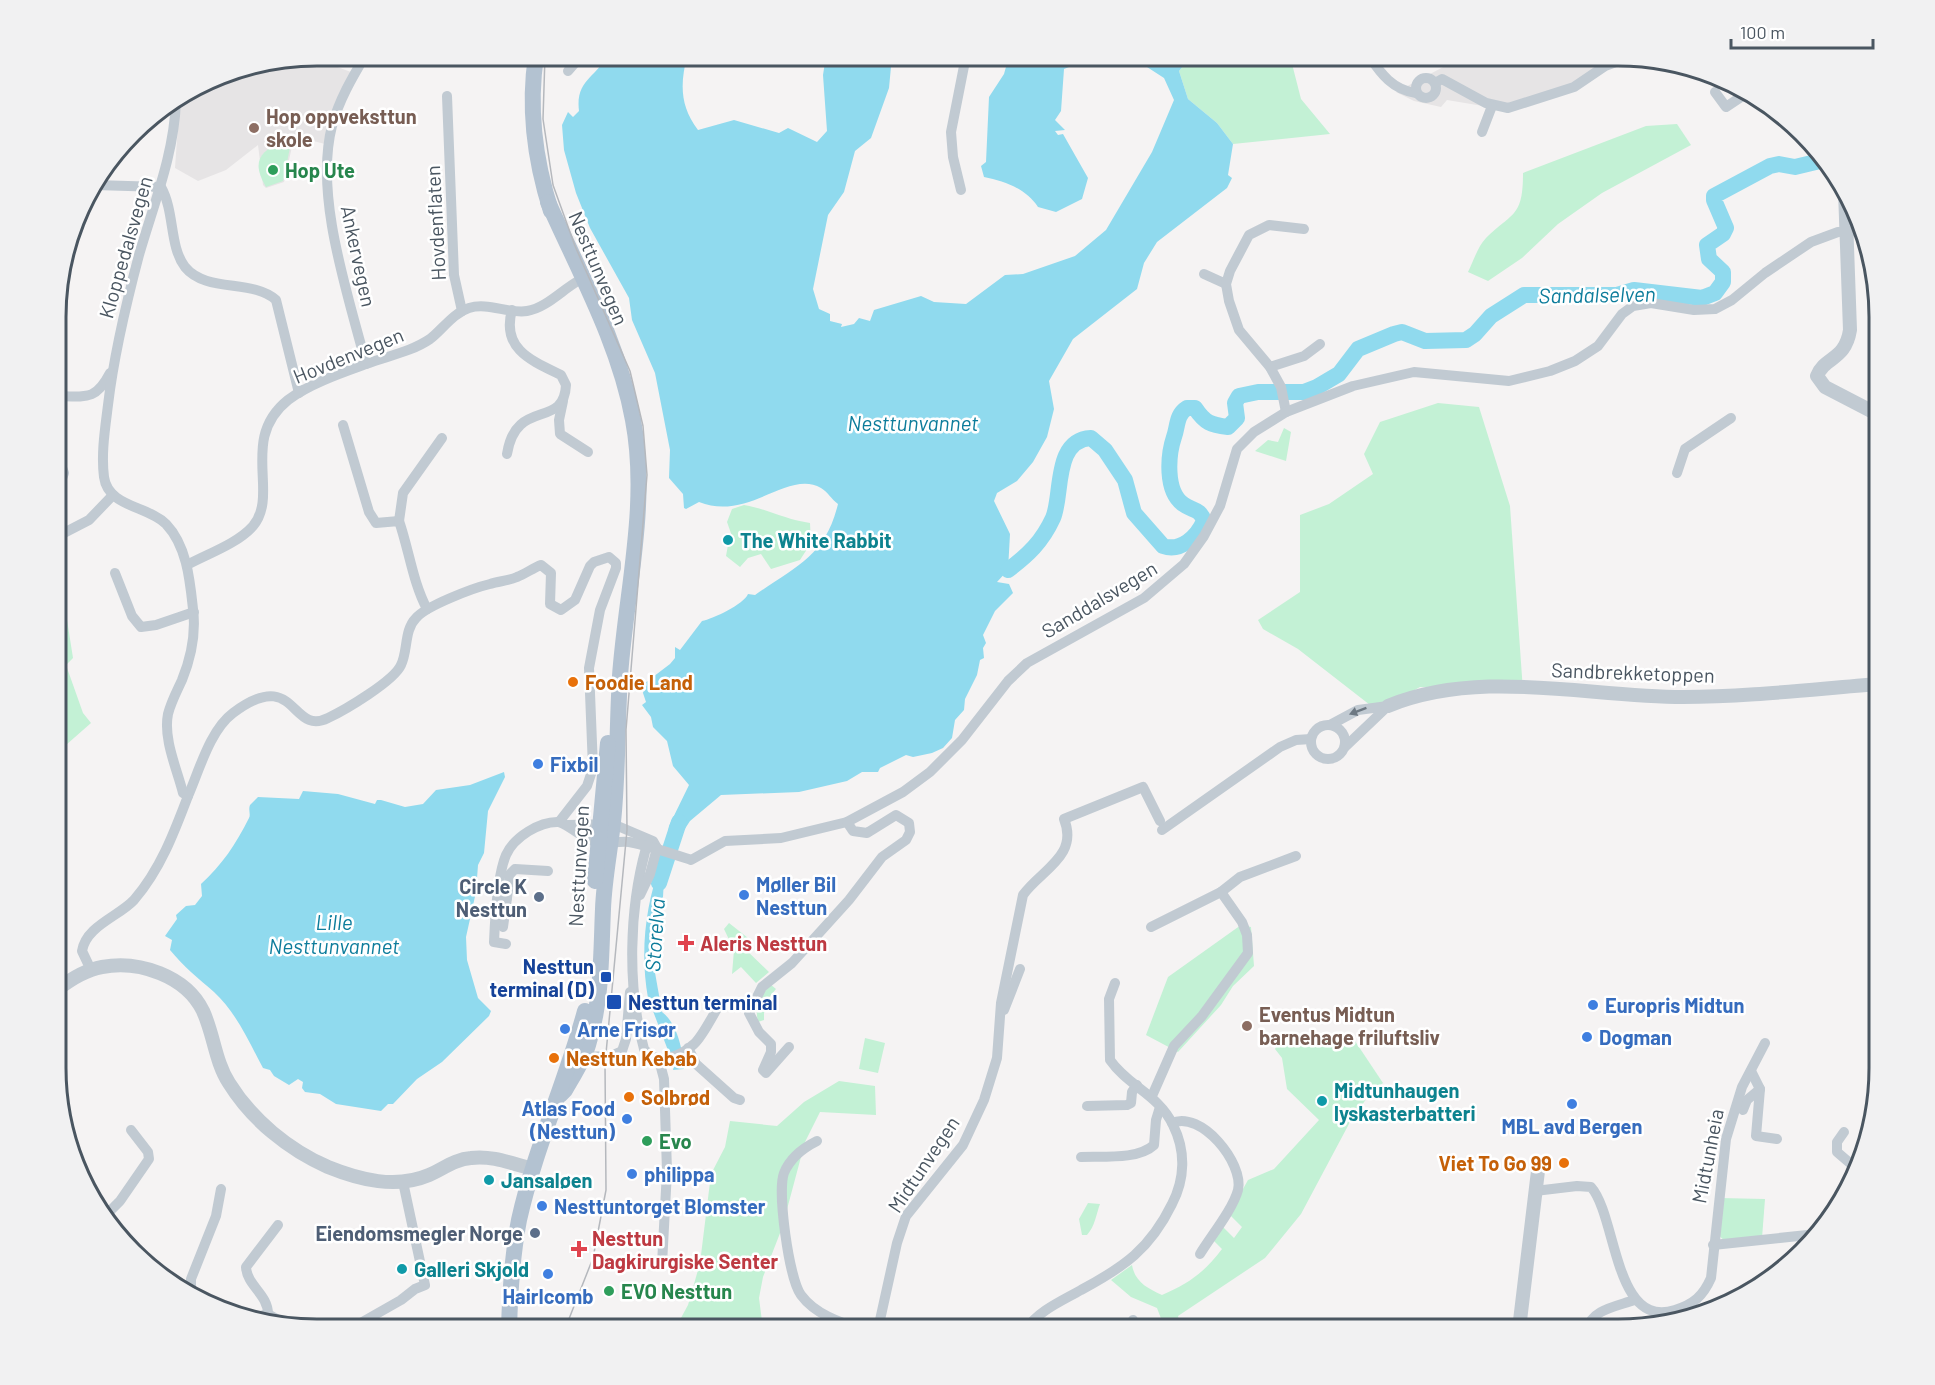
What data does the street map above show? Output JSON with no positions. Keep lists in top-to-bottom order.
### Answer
{
  "streets": {
    "main road": ["Nesttunvegen"],
    "street": [
      "Hovdenflaten",
      "Kloppedalsvegen",
      "Ankervegen",
      "Hovdenvegen",
      "Sanddalsvegen",
      "Sandbrekketoppen",
      "Midtunheia",
      "Midtunvegen"
    ]
  },
  "crossings": [
    ["Hovdenflaten", "Hovdenvegen"],
    ["Ankervegen", "Hovdenvegen"],
    ["Nesttunvegen", "Sanddalsvegen"],
    ["Sandbrekketoppen", "Midtunvegen"]
  ],
  "water": [
    "Sandalselven",
    "Nesttunvannet",
    "Lille Nesttunvannet",
    "Storelva"
  ],
  "places": {
    "other": [
      "Hop oppveksttun skole",
      "Hop Ute",
      "The White Rabbit",
      "Foodie Land",
      "Fixbil",
      "Møller Bil Nesttun",
      "Circle K Nesttun",
      "Europris Midtun",
      "Eventus Midtun barnehage friluftsliv",
      "Arne Frisør",
      "Dogman",
      "Nesttun Kebab",
      "Solbrød",
      "Midtunhaugen lyskasterbatteri",
      "MBL avd Bergen",
      "Atlas Food (Nesttun)",
      "Evo",
      "Viet To Go 99",
      "philippa",
      "Jansaløen",
      "Nesttuntorget Blomster",
      "Eiendomsmegler Norge",
      "Galleri Skjold",
      "HairIcomb",
      "EVO Nesttun"
    ],
    "health": ["Aleris Nesttun", "Nesttun Dagkirurgiske Senter"],
    "transit": ["Nesttun terminal (D)", "Nesttun terminal"]
  },
  "scale_bar": "100 m"
}
